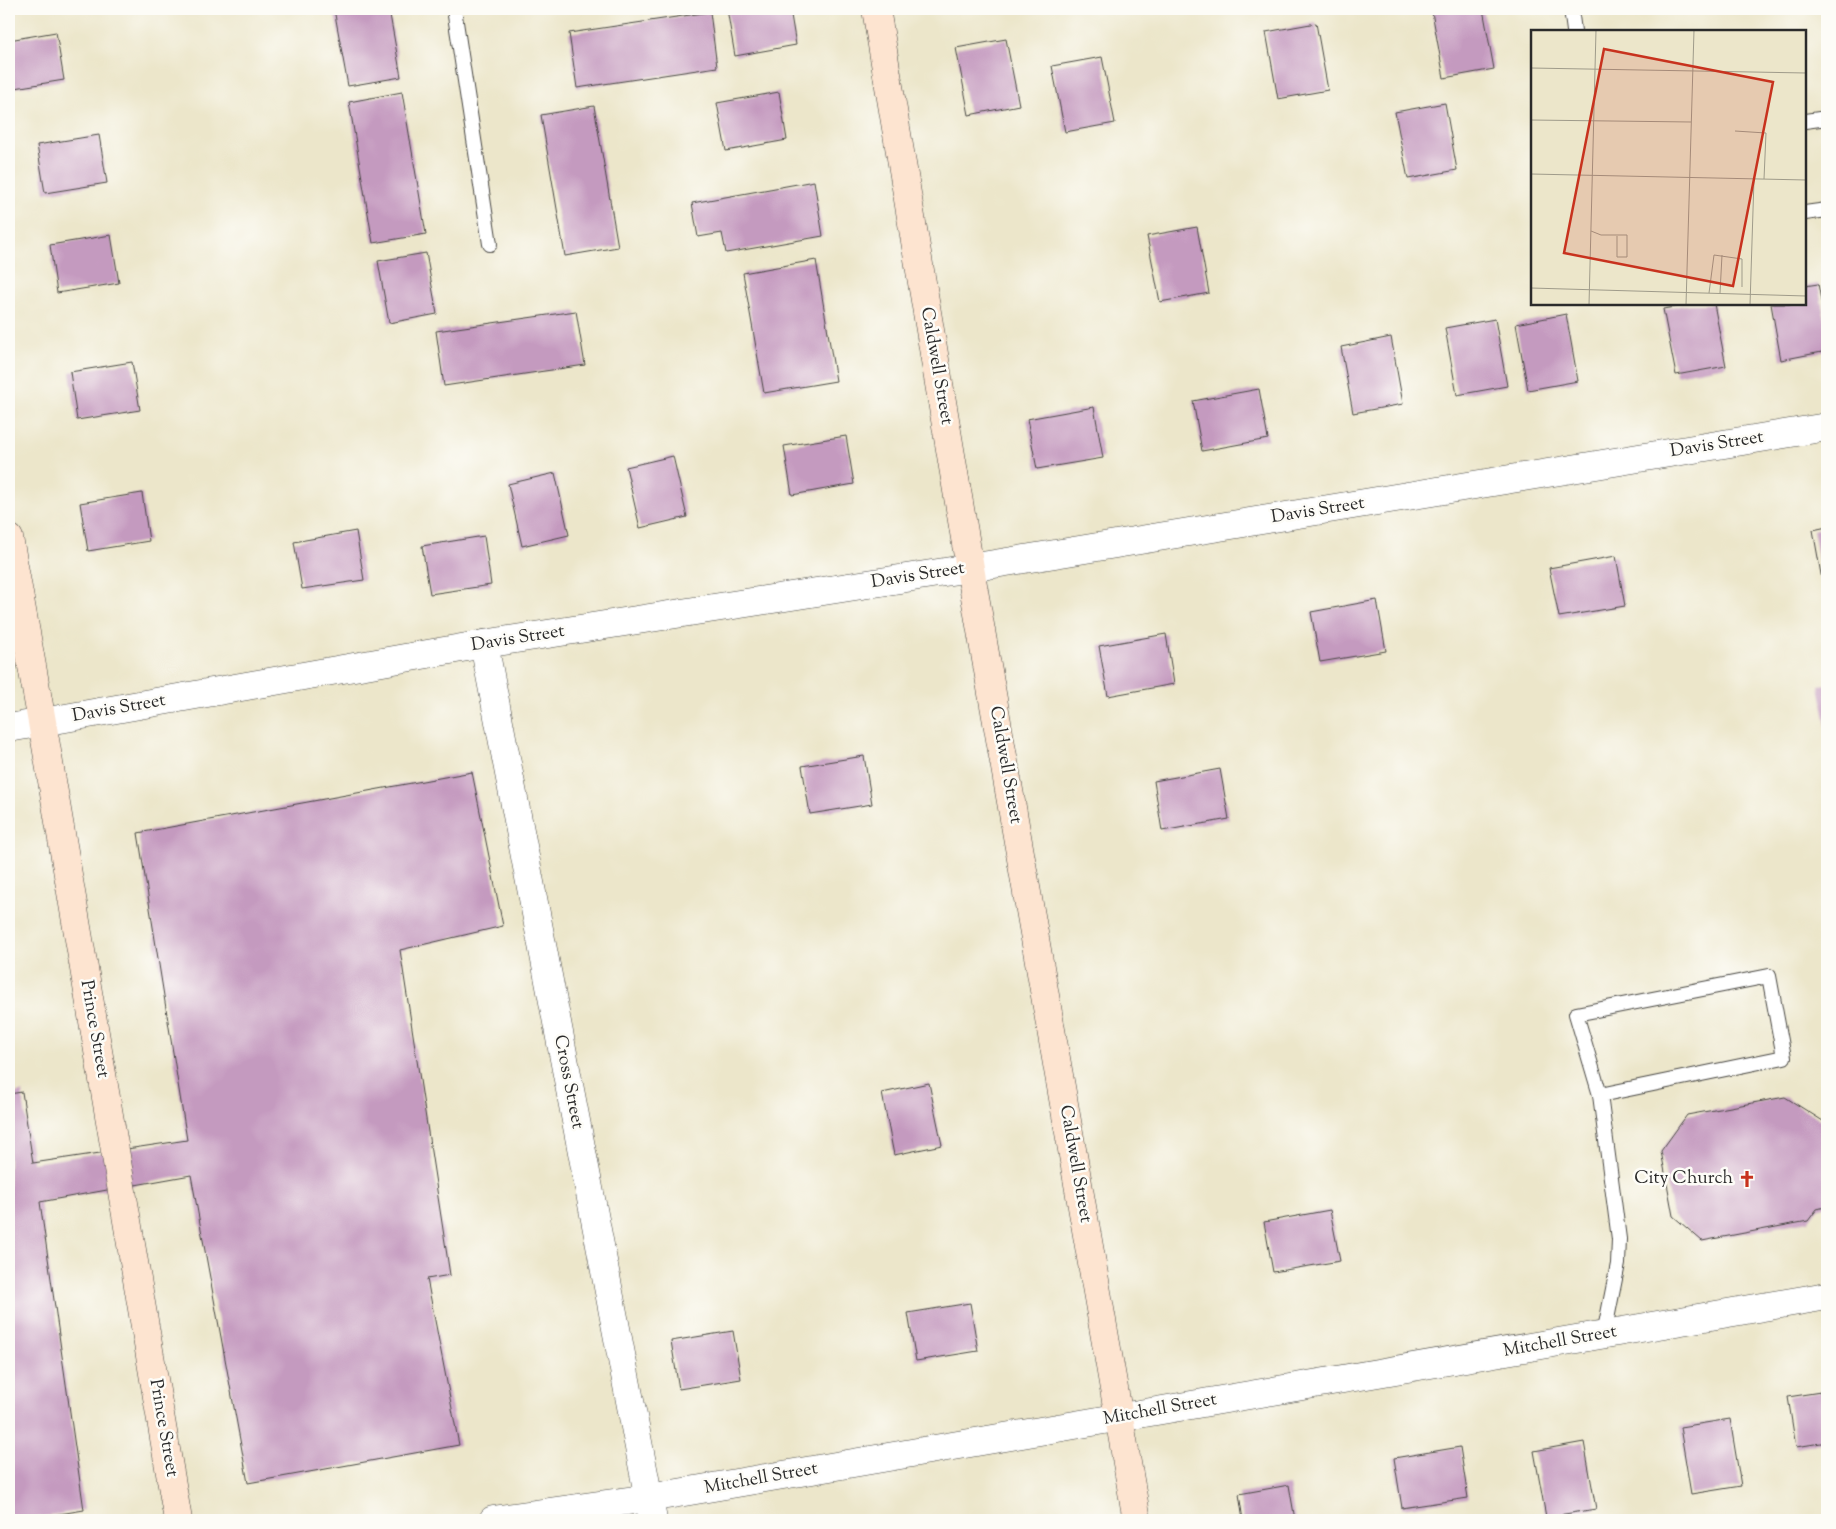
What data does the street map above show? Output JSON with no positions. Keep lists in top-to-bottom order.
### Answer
{
  "streets": {
    "main road": ["Caldwell Street", "Prince Street"],
    "street": ["Davis Street", "Cross Street", "Mitchell Street"]
  },
  "crossings": [
    ["Caldwell Street", "Davis Street"],
    ["Caldwell Street", "Mitchell Street"],
    ["Davis Street", "Prince Street"],
    ["Davis Street", "Cross Street"],
    ["Cross Street", "Mitchell Street"]
  ],
  "places": {
    "church": ["City Church"]
  }
}
